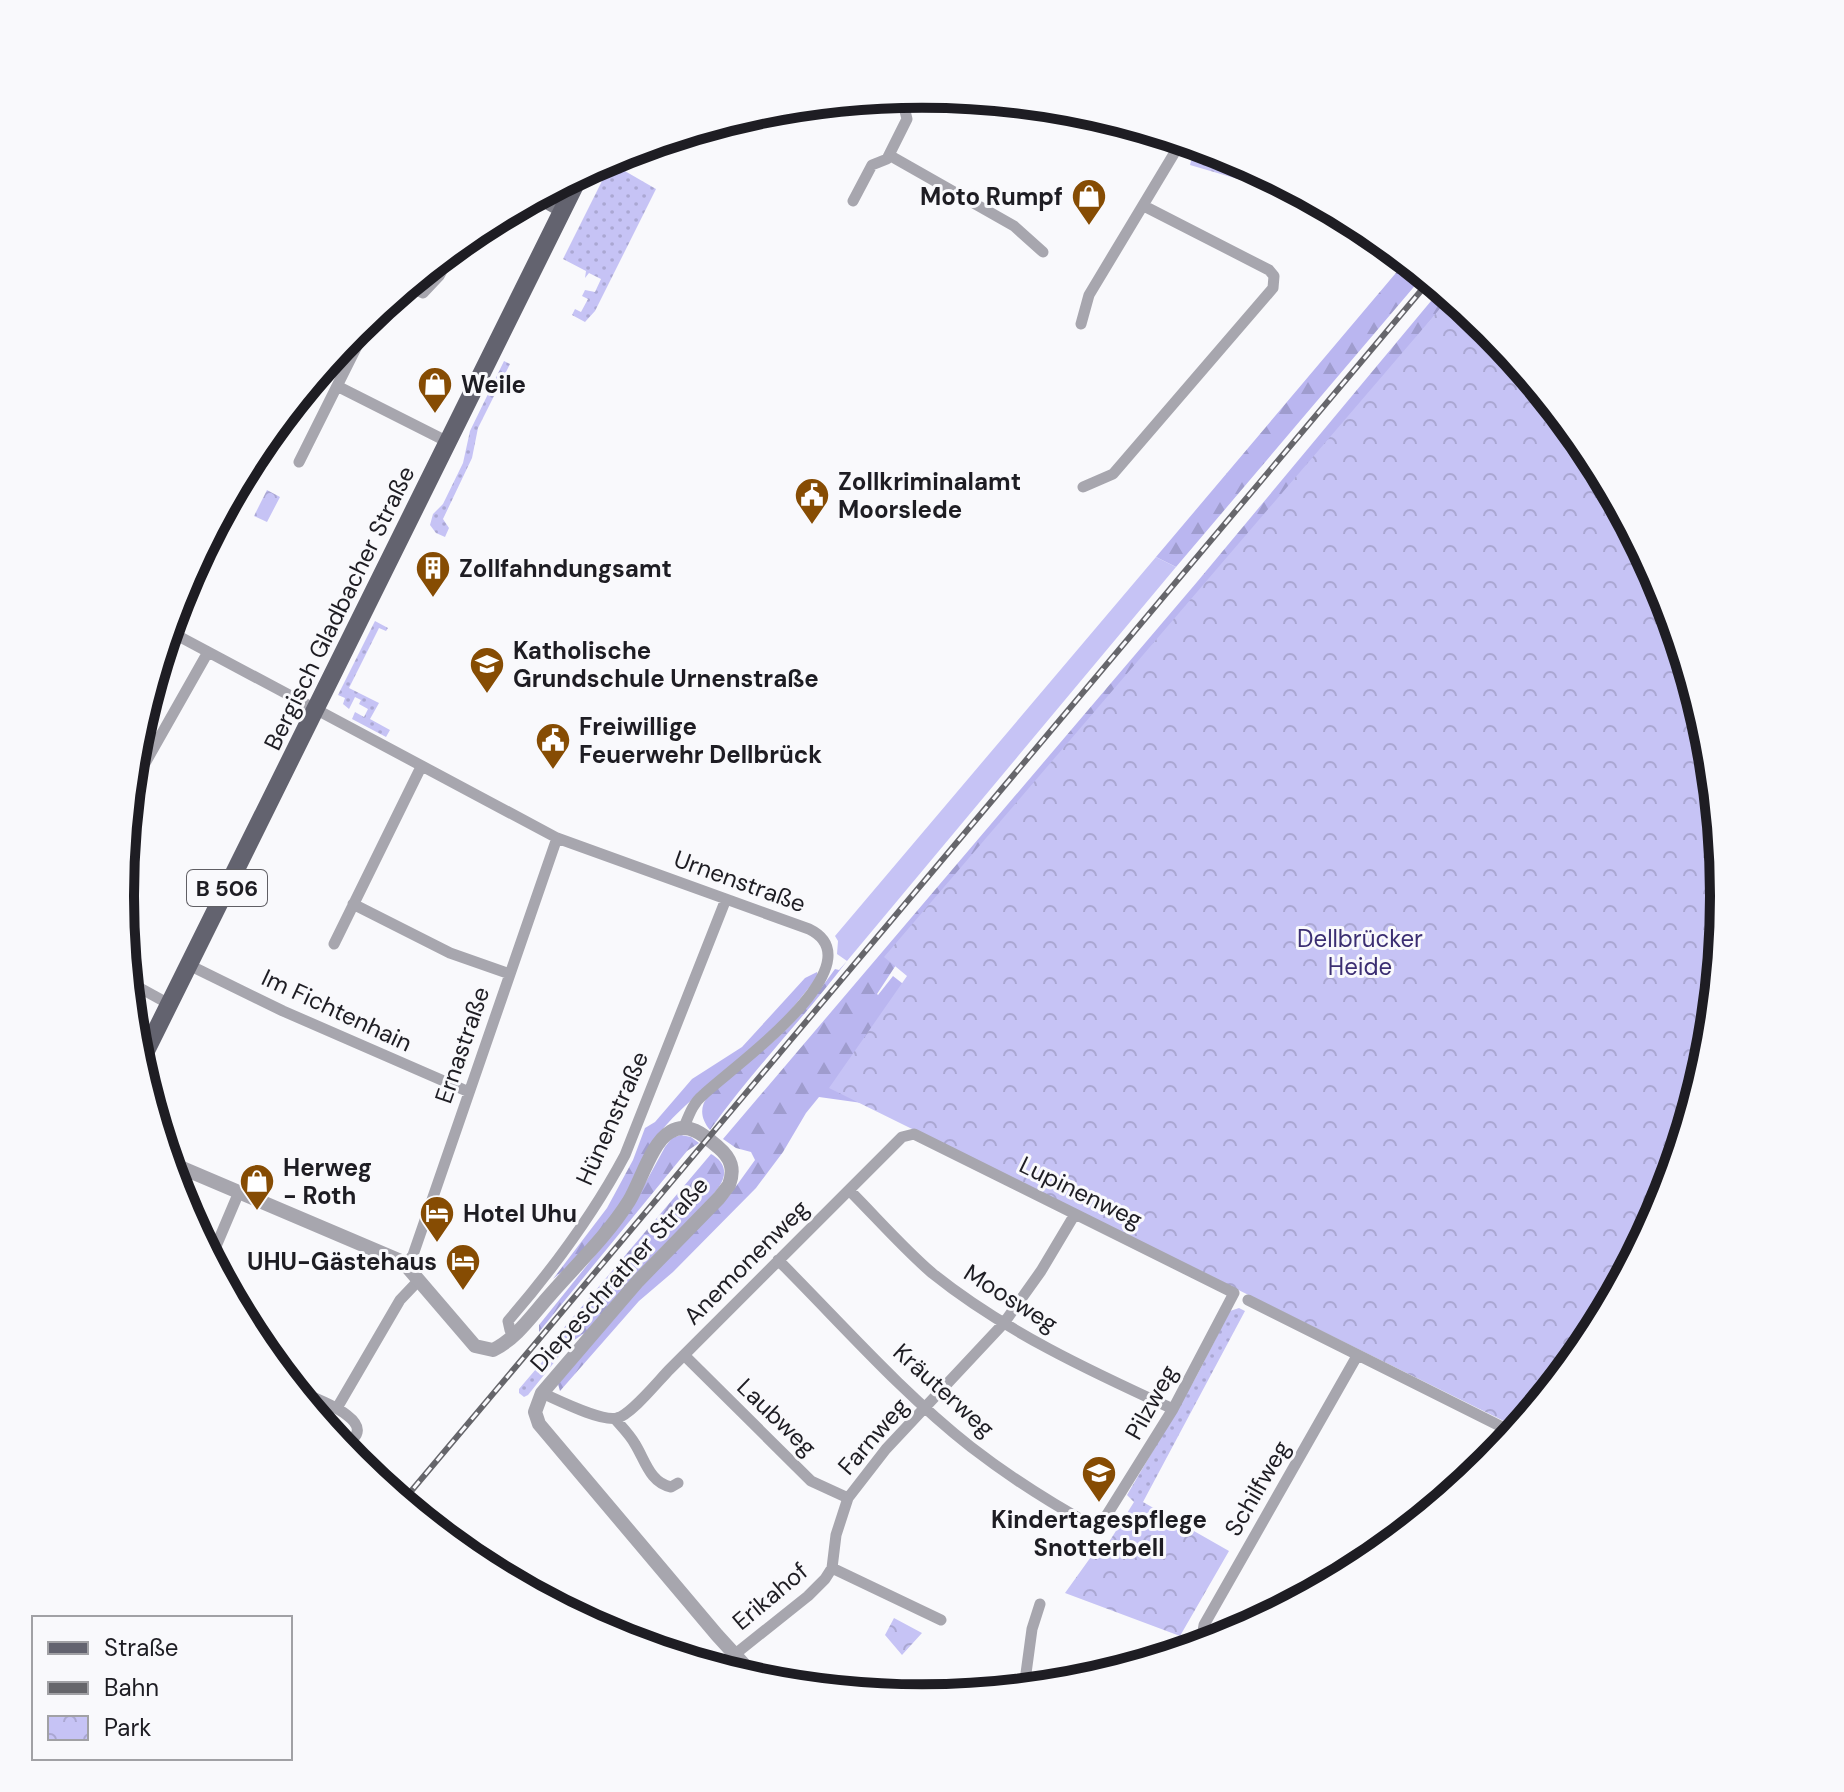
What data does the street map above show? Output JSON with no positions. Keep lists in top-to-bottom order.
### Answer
{
  "streets": {
    "main road": ["Bergisch Gladbacher Straße", "B 506"],
    "street": [
      "Urnenstraße",
      "Im Fichtenhain",
      "Ernastraße",
      "Hünenstraße",
      "Lupinenweg",
      "Anemonenweg",
      "Diepeschrather Straße",
      "Moosweg",
      "Kräuterweg",
      "Pilzweg",
      "Laubweg",
      "Farnweg",
      "Schilfweg",
      "Erikahof"
    ]
  },
  "crossings": [
    ["Bergisch Gladbacher Straße", "Urnenstraße"],
    ["Bergisch Gladbacher Straße", "Im Fichtenhain"],
    ["Urnenstraße", "Ernastraße"],
    ["Urnenstraße", "Hünenstraße"],
    ["Urnenstraße", "Diepeschrather Straße"],
    ["Im Fichtenhain", "Ernastraße"],
    ["Lupinenweg", "Anemonenweg"],
    ["Lupinenweg", "Pilzweg"],
    ["Lupinenweg", "Farnweg"],
    ["Anemonenweg", "Moosweg"],
    ["Anemonenweg", "Kräuterweg"],
    ["Anemonenweg", "Laubweg"],
    ["Diepeschrather Straße", "Erikahof"],
    ["Moosweg", "Pilzweg"],
    ["Moosweg", "Farnweg"],
    ["Kräuterweg", "Pilzweg"],
    ["Kräuterweg", "Farnweg"],
    ["Laubweg", "Farnweg"],
    ["Laubweg", "Erikahof"],
    ["Farnweg", "Erikahof"]
  ],
  "parks": ["Dellbrücker Heide"],
  "places": {
    "shop": ["Moto Rumpf", "Weile", "Herweg - Roth"],
    "public building": ["Zollkriminalamt Moorslede", "Freiwillige Feuerwehr Dellbrück"],
    "building": ["Zollfahndungsamt"],
    "school or university": ["Katholische Grundschule Urnenstraße", "Kindertagespflege Snotterbell"],
    "hotel": ["Hotel Uhu", "UHU-Gästehaus"]
  },
  "legend": ["Straße", "Bahn", "Park"]
}
